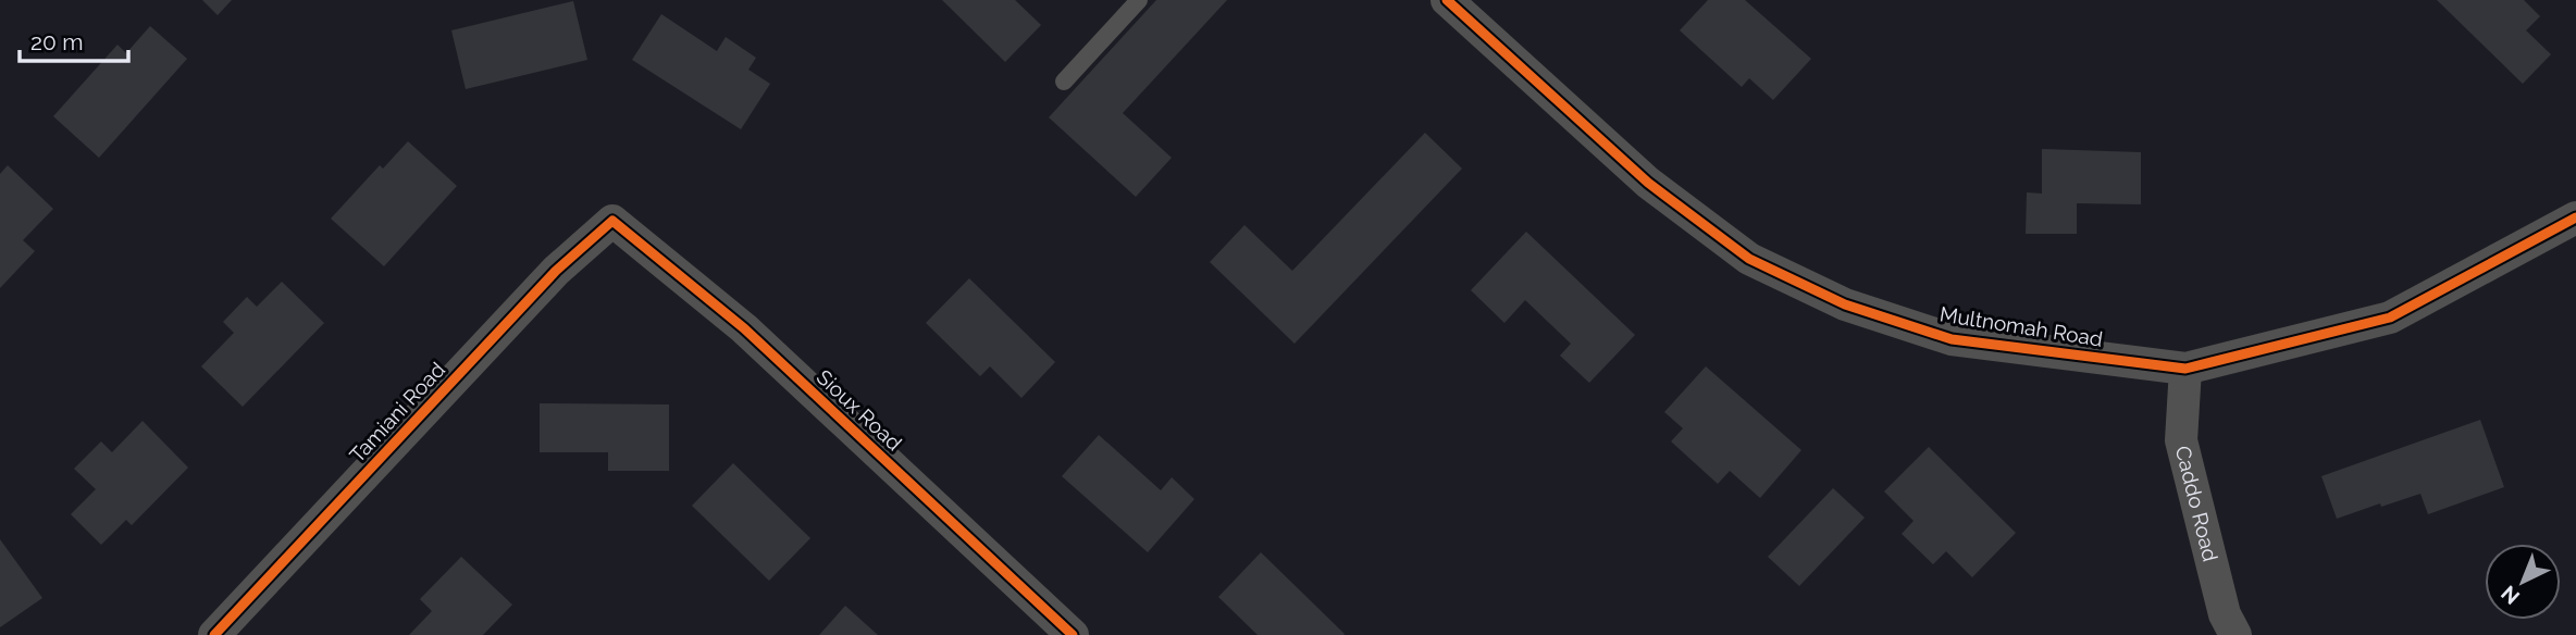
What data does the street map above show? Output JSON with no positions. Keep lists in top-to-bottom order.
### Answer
{
  "streets": {
    "street": [
      "Multnomah Road",
      "Sioux Road",
      "Tamiani Road",
      "Caddo Road"
    ]
  },
  "crossings": [
    ["Multnomah Road", "Caddo Road"],
    ["Sioux Road", "Tamiani Road"]
  ],
  "scale_bar": "20 m",
  "north": "bottom left"
}
